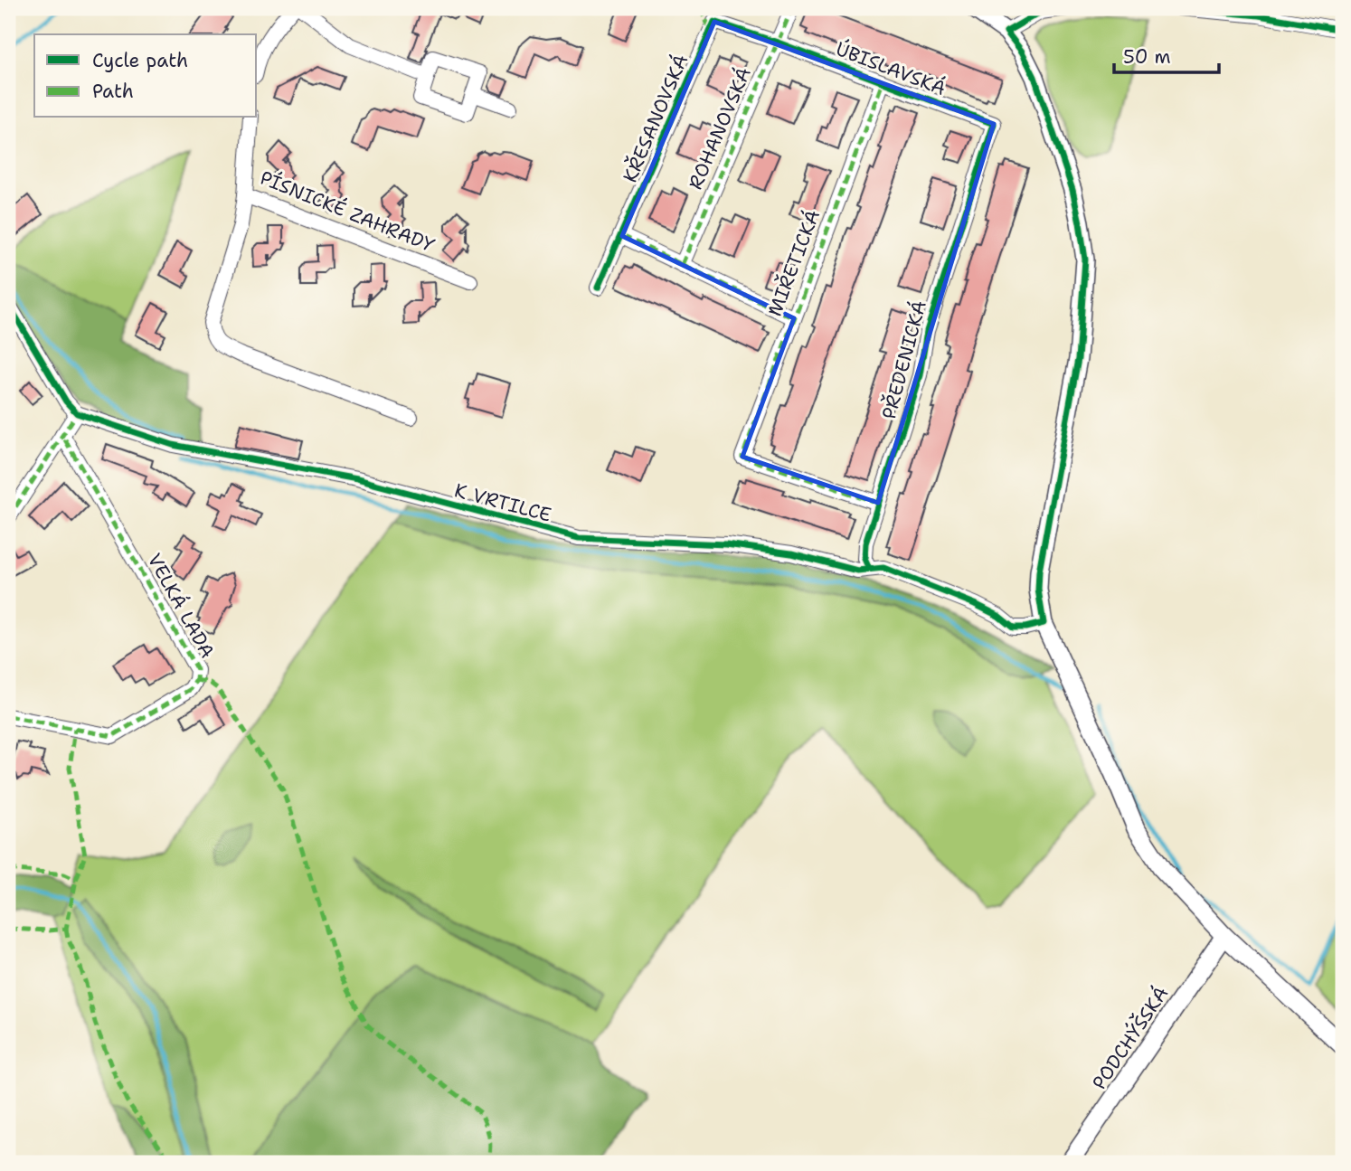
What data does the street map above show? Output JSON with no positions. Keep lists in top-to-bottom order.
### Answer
{
  "streets": {
    "street": [
      "ÚBISLAVSKÁ",
      "KŘESANOVSKÁ",
      "ROHANOVSKÁ",
      "PÍSNICKÉ ZAHRADY",
      "MIŘETICKÁ",
      "PŘEDENICKÁ",
      "K VRTILCE",
      "VELKÁ LADA",
      "PODCHÝŠSKÁ"
    ]
  },
  "crossings": [
    ["ÚBISLAVSKÁ", "KŘESANOVSKÁ"],
    ["ÚBISLAVSKÁ", "ROHANOVSKÁ"],
    ["ÚBISLAVSKÁ", "MIŘETICKÁ"],
    ["ÚBISLAVSKÁ", "PŘEDENICKÁ"],
    ["KŘESANOVSKÁ", "ROHANOVSKÁ"],
    ["MIŘETICKÁ", "PŘEDENICKÁ"],
    ["PŘEDENICKÁ", "K VRTILCE"]
  ],
  "legend": ["Cycle path", "Path"],
  "scale_bar": "50 m"
}
